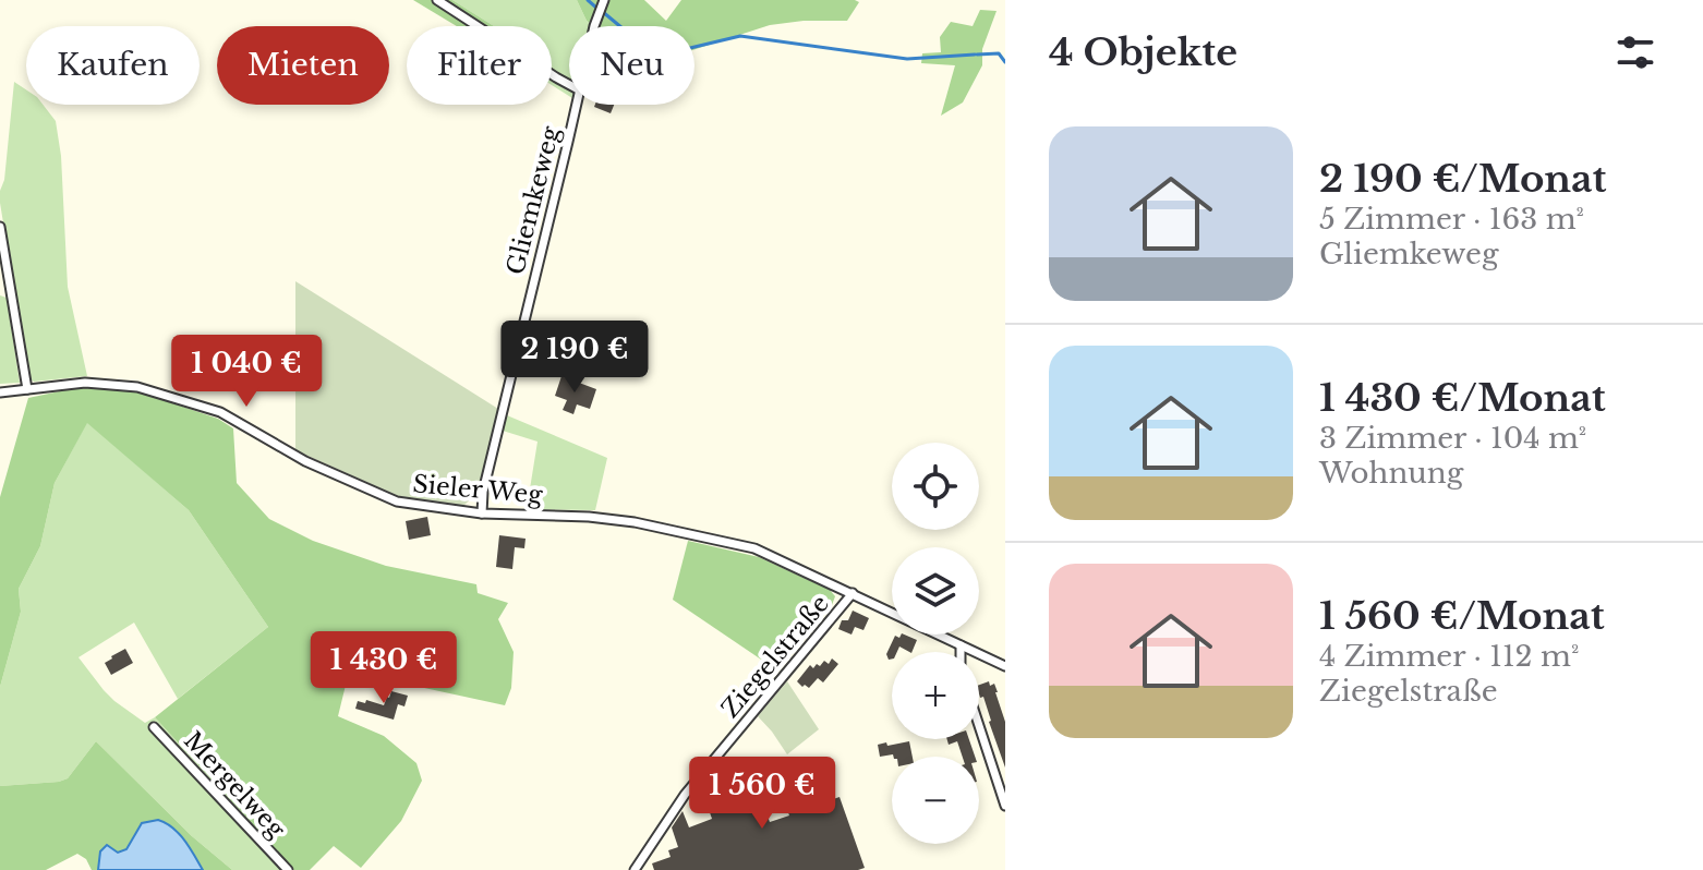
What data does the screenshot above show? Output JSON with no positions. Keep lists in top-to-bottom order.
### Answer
{
  "streets": {
    "street": [
      "Gliemkeweg",
      "Sieler Weg",
      "Ziegelstraße",
      "Mergelweg"
    ]
  },
  "crossings": [
    ["Gliemkeweg", "Sieler Weg"],
    ["Sieler Weg", "Ziegelstraße"]
  ],
  "page": {
    "heading": "4 Objekte",
    "chip": [
      "Kaufen",
      "Mieten",
      "Filter",
      "Neu"
    ],
    "list": [
      {
        "name": "2 190 €/Monat",
        "note": "5 Zimmer · 163 m² · Gliemkeweg"
      },
      {
        "name": "1 430 €/Monat",
        "note": "3 Zimmer · 104 m² · Wohnung"
      },
      {
        "name": "1 560 €/Monat",
        "note": "4 Zimmer · 112 m² · Ziegelstraße"
      }
    ],
    "price": [
      "2 190 €",
      "1 040 €",
      "1 430 €",
      "1 560 €"
    ],
    "map_buttons": ["+", "−"]
  }
}
